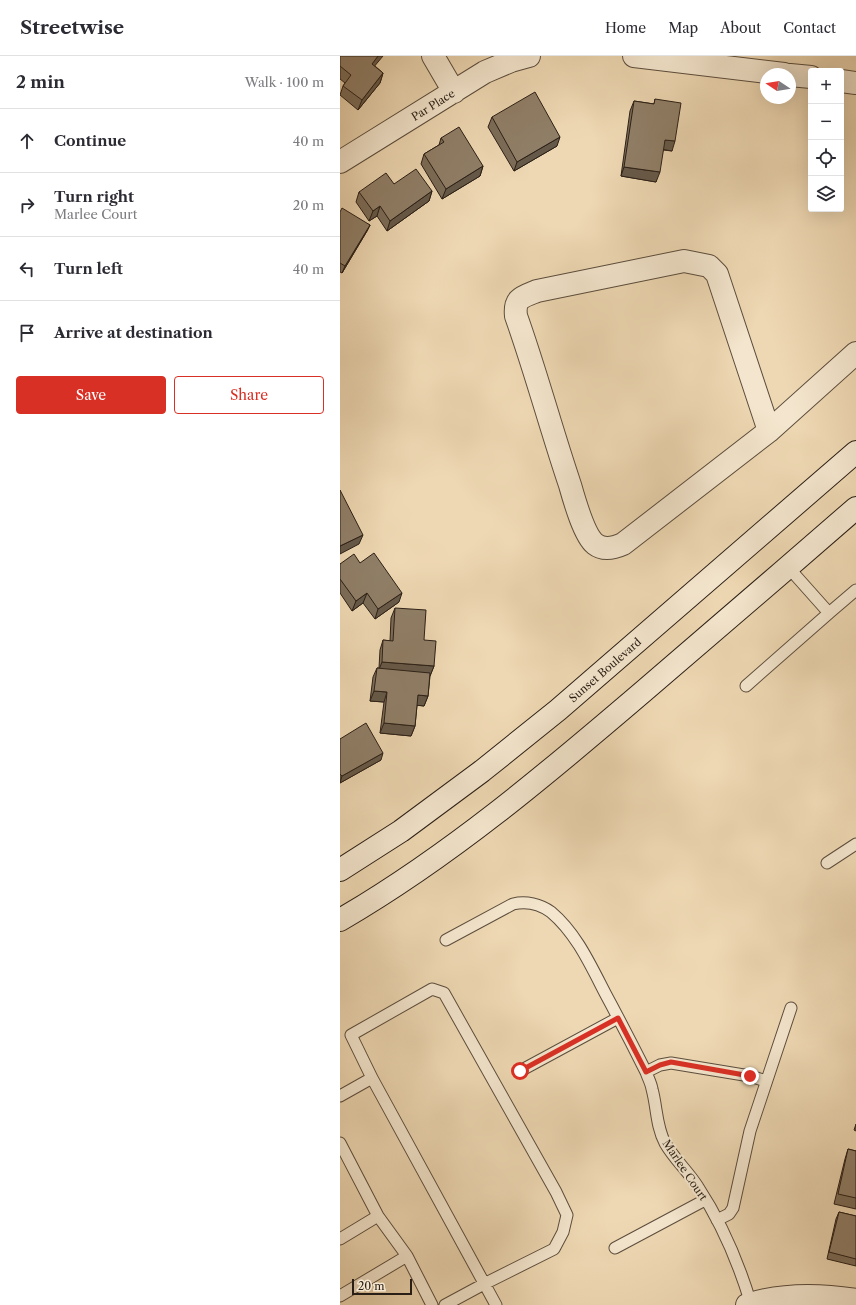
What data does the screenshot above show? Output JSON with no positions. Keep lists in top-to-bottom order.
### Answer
{
  "streets": {
    "street": ["Par Place", "Sunset Boulevard"],
    "lane": ["Marlee Court"]
  },
  "scale_bar": "20 m",
  "north": "left",
  "page": {
    "header": "Streetwise",
    "nav": [
      "Home",
      "Map",
      "About",
      "Contact"
    ],
    "heading": ["2 min", "Walk · 100 m"],
    "map_buttons": ["+", "−"],
    "list": [
      ["Continue", "40 m"],
      ["Turn right", "Marlee Court", "20 m"],
      ["Turn left", "40 m"],
      "Arrive at destination"
    ],
    "buttons": ["Save", "Share"],
    "scale": "20 m"
  }
}
